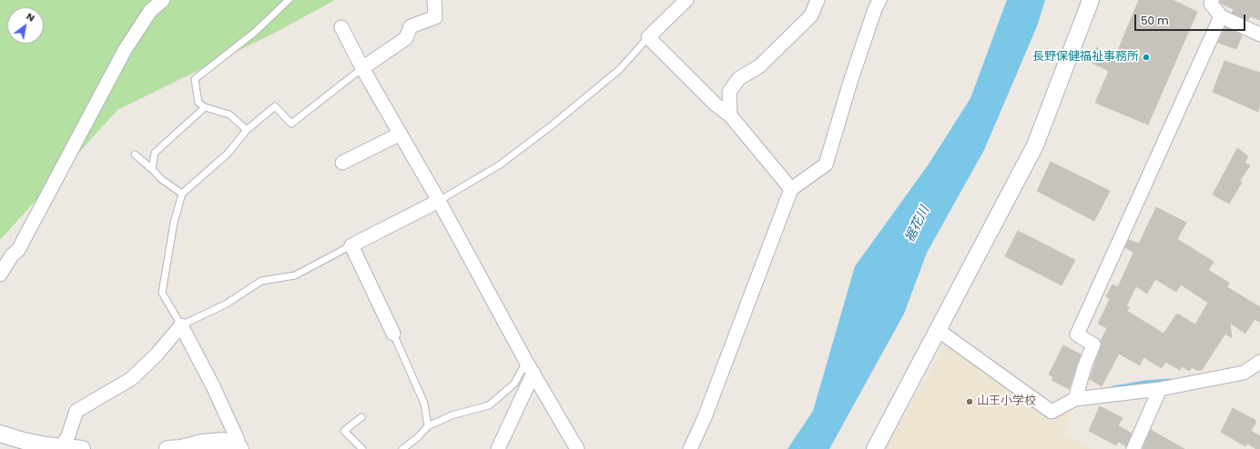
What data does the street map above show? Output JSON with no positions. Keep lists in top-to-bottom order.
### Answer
{
  "water": ["裾花川"],
  "places": ["長野保健福祉事務所", "山王小学校"],
  "scale_bar": "50 m",
  "north": "top right"
}
